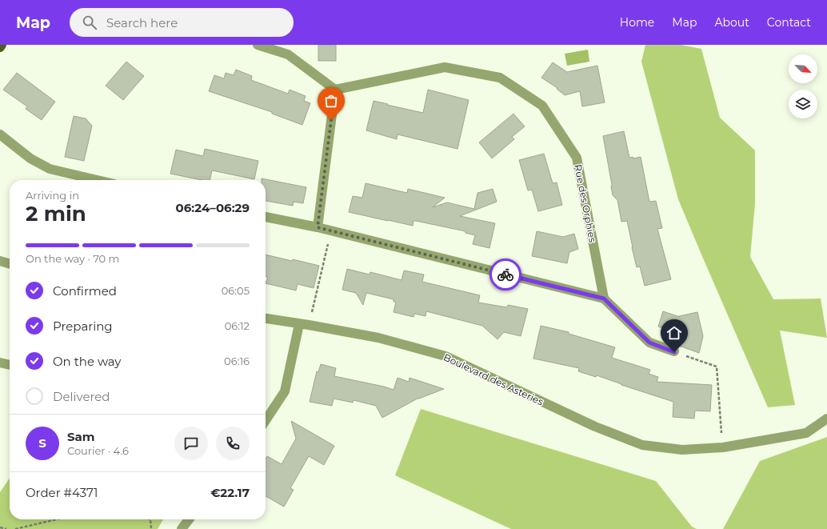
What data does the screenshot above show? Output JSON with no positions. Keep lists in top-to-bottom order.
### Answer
{
  "streets": {
    "street": ["Rue des Orphies", "Boulevard des Asteries"]
  },
  "north": "bottom right",
  "page": {
    "header": "Map",
    "search": "Search here",
    "nav": [
      "Home",
      "Map",
      "About",
      "Contact"
    ],
    "heading": ["2 min", "Arriving in", "06:24–06:29"],
    "panel": [
      "Sam",
      "Courier · 4.6",
      "Order #4371",
      "€22.17"
    ],
    "bar": "On the way · 70 m",
    "list": [
      ["Confirmed", "06:05"],
      ["Preparing", "06:12"],
      ["On the way", "06:16"],
      "Delivered"
    ],
    "round": "S"
  }
}
